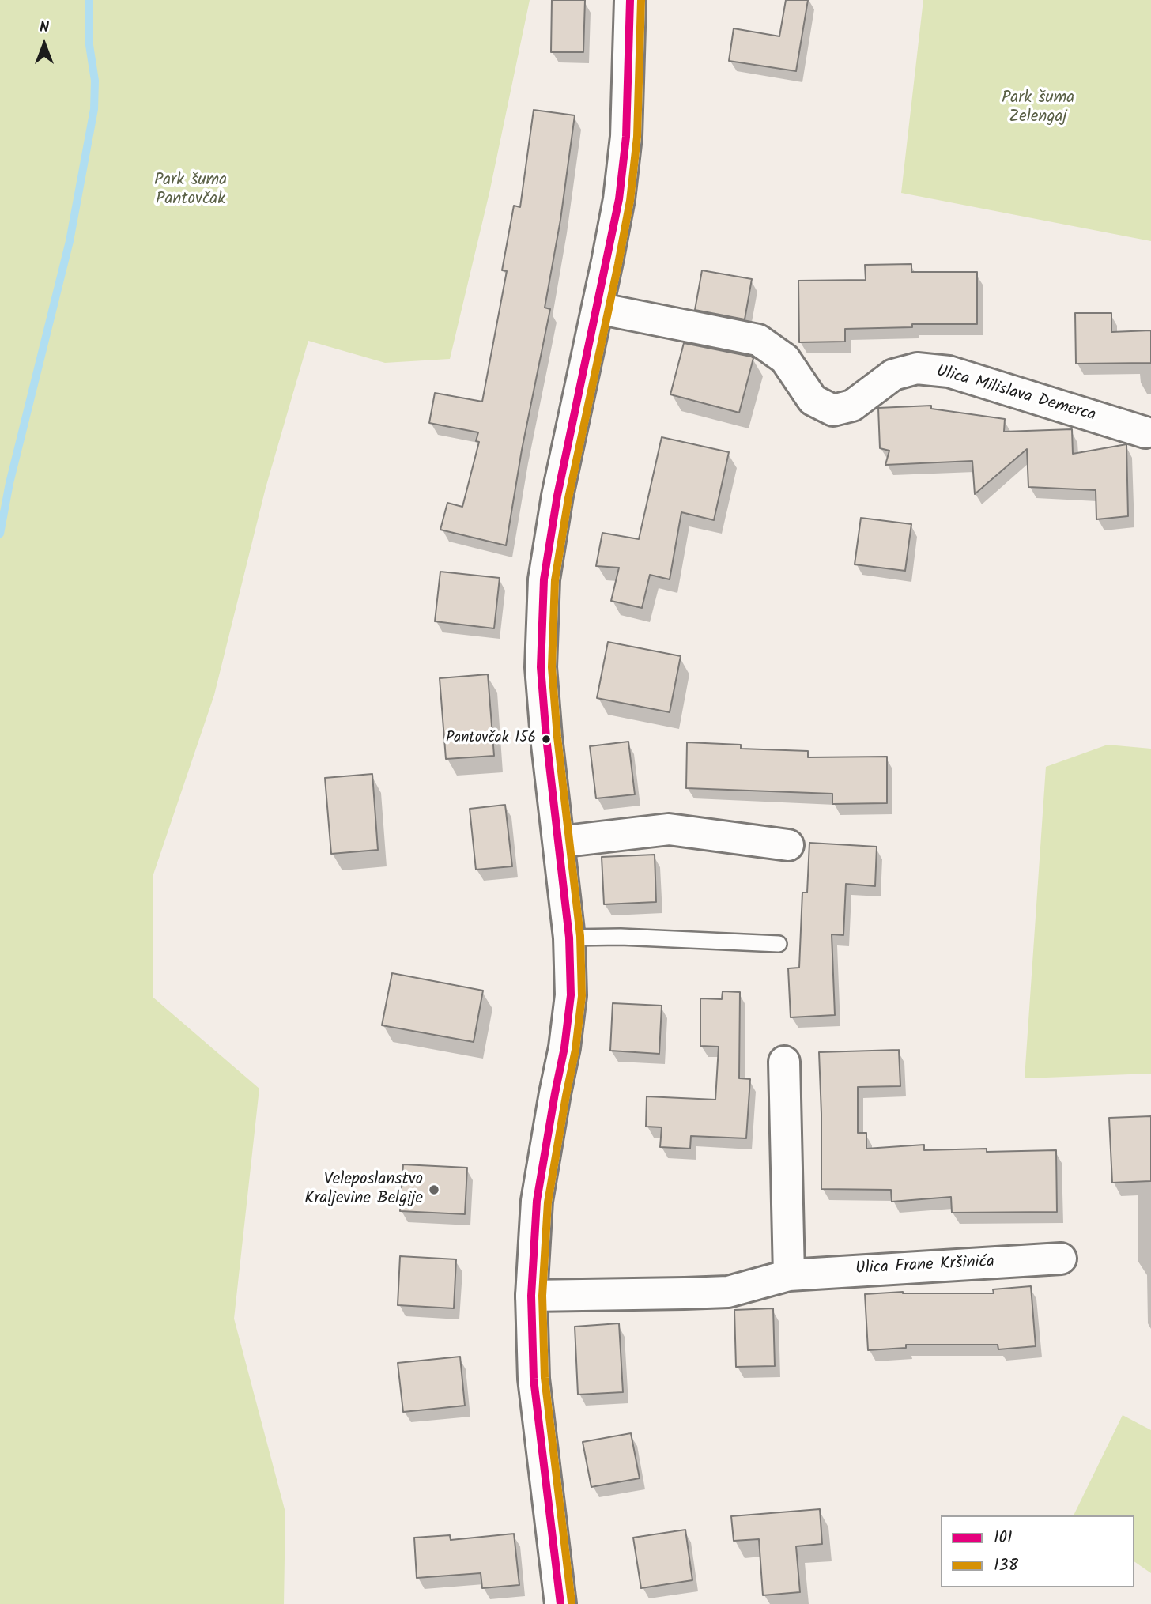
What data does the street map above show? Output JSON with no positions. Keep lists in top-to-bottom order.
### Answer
{
  "streets": {
    "main road": ["Ulica Milislava Demerca", "Ulica Frane Kršinića"]
  },
  "parks": ["Park šuma Zelengaj", "Park šuma Pantovčak"],
  "places": ["Pantovčak 156", "Veleposlanstvo Kraljevine Belgije"],
  "lines": ["transit line 101", "transit line 138"],
  "legend": ["101", "138"],
  "north": "top"
}
